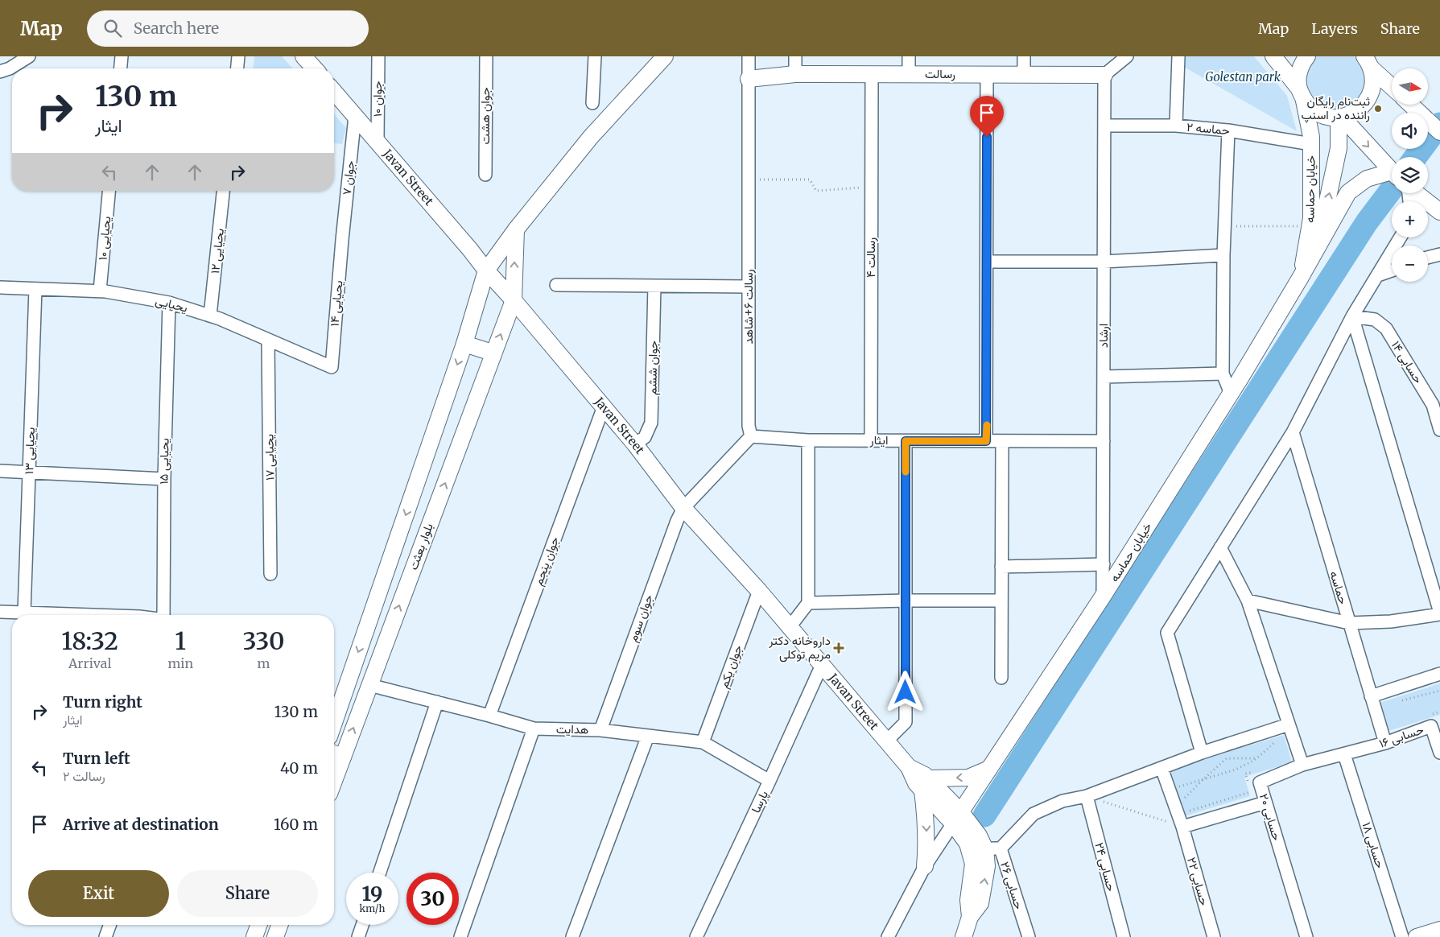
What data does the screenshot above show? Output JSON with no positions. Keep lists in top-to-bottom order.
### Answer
{
  "streets": {
    "main road": [
      "رسالت",
      "Javan Street",
      "خیابان حماسه",
      "بلوار بعثت"
    ],
    "street": [
      "جوان ۱۰",
      "جوان هشت",
      "حماسه ۲",
      "جوان ۷",
      "یحیایی ۱۰",
      "یحیایی ۱۲",
      "رسالت ۴",
      "یحیایی ۱۴",
      "یحیایی",
      "رسالت ۶+شاهد",
      "ارشاد",
      "حسابی ۱۴",
      "جوان ششم",
      "ایثار",
      "یحیایی ۱۳",
      "یحیایی ۱۷",
      "یحیایی ۱۵",
      "جوان پنجم",
      "حماسه",
      "جوان سوم",
      "جوان یکم",
      "هدایت",
      "حسابی ۱۶",
      "پارسا",
      "حسابی ۲۰",
      "حسابی ۱۸",
      "حسابی ۲۴",
      "حسابی ۲۲",
      "حسابی ۲۶"
    ]
  },
  "crossings": [
    ["رسالت", "رسالت ۴"],
    ["رسالت", "رسالت ۶+شاهد"],
    ["رسالت", "ارشاد"],
    ["جوان ۱۰", "Javan Street"],
    ["حماسه ۲", "خیابان حماسه"],
    ["حماسه ۲", "ارشاد"],
    ["جوان ۷", "Javan Street"],
    ["جوان ۷", "یحیایی ۱۴"],
    ["Javan Street", "خیابان حماسه"],
    ["Javan Street", "جوان ششم"],
    ["Javan Street", "بلوار بعثت"],
    ["Javan Street", "جوان پنجم"],
    ["Javan Street", "جوان سوم"],
    ["Javan Street", "جوان یکم"],
    ["Javan Street", "پارسا"],
    ["خیابان حماسه", "ارشاد"],
    ["یحیایی ۱۰", "یحیایی"],
    ["یحیایی ۱۲", "یحیایی"],
    ["رسالت ۴", "ایثار"],
    ["یحیایی ۱۴", "یحیایی"],
    ["یحیایی", "یحیایی ۱۳"],
    ["یحیایی", "یحیایی ۱۷"],
    ["یحیایی", "یحیایی ۱۵"],
    ["رسالت ۶+شاهد", "ایثار"],
    ["ارشاد", "ایثار"],
    ["بلوار بعثت", "هدایت"],
    ["جوان پنجم", "هدایت"],
    ["حماسه", "حسابی ۱۶"],
    ["جوان سوم", "هدایت"],
    ["جوان یکم", "هدایت"],
    ["هدایت", "پارسا"],
    ["حسابی ۱۶", "حسابی ۲۰"],
    ["حسابی ۱۶", "حسابی ۱۸"],
    ["حسابی ۲۰", "حسابی ۱۸"]
  ],
  "parks": ["Golestan park"],
  "places": {
    "other": ["ثبت‌نام رایگان راننده در اسنپ"],
    "health": ["داروخانه دکتر مریم توکلی"]
  },
  "north": "right",
  "page": {
    "header": "Map",
    "search": "Search here",
    "nav": ["Map", "Layers", "Share"],
    "map_buttons": ["+", "−"],
    "turn": ["130 m", "ایثار"],
    "eta": [
      "18:32",
      "Arrival",
      "1",
      "min",
      "330",
      "m"
    ],
    "list": [
      {
        "name": "Turn right",
        "note": "ایثار",
        "value": "130 m"
      },
      {
        "name": "Turn left",
        "note": "رسالت ۲",
        "value": "40 m"
      },
      {
        "name": "Arrive at destination",
        "value": "160 m"
      }
    ],
    "buttons": ["Exit", "Share"],
    "speed": "19 km/h",
    "limit": "30"
  }
}
